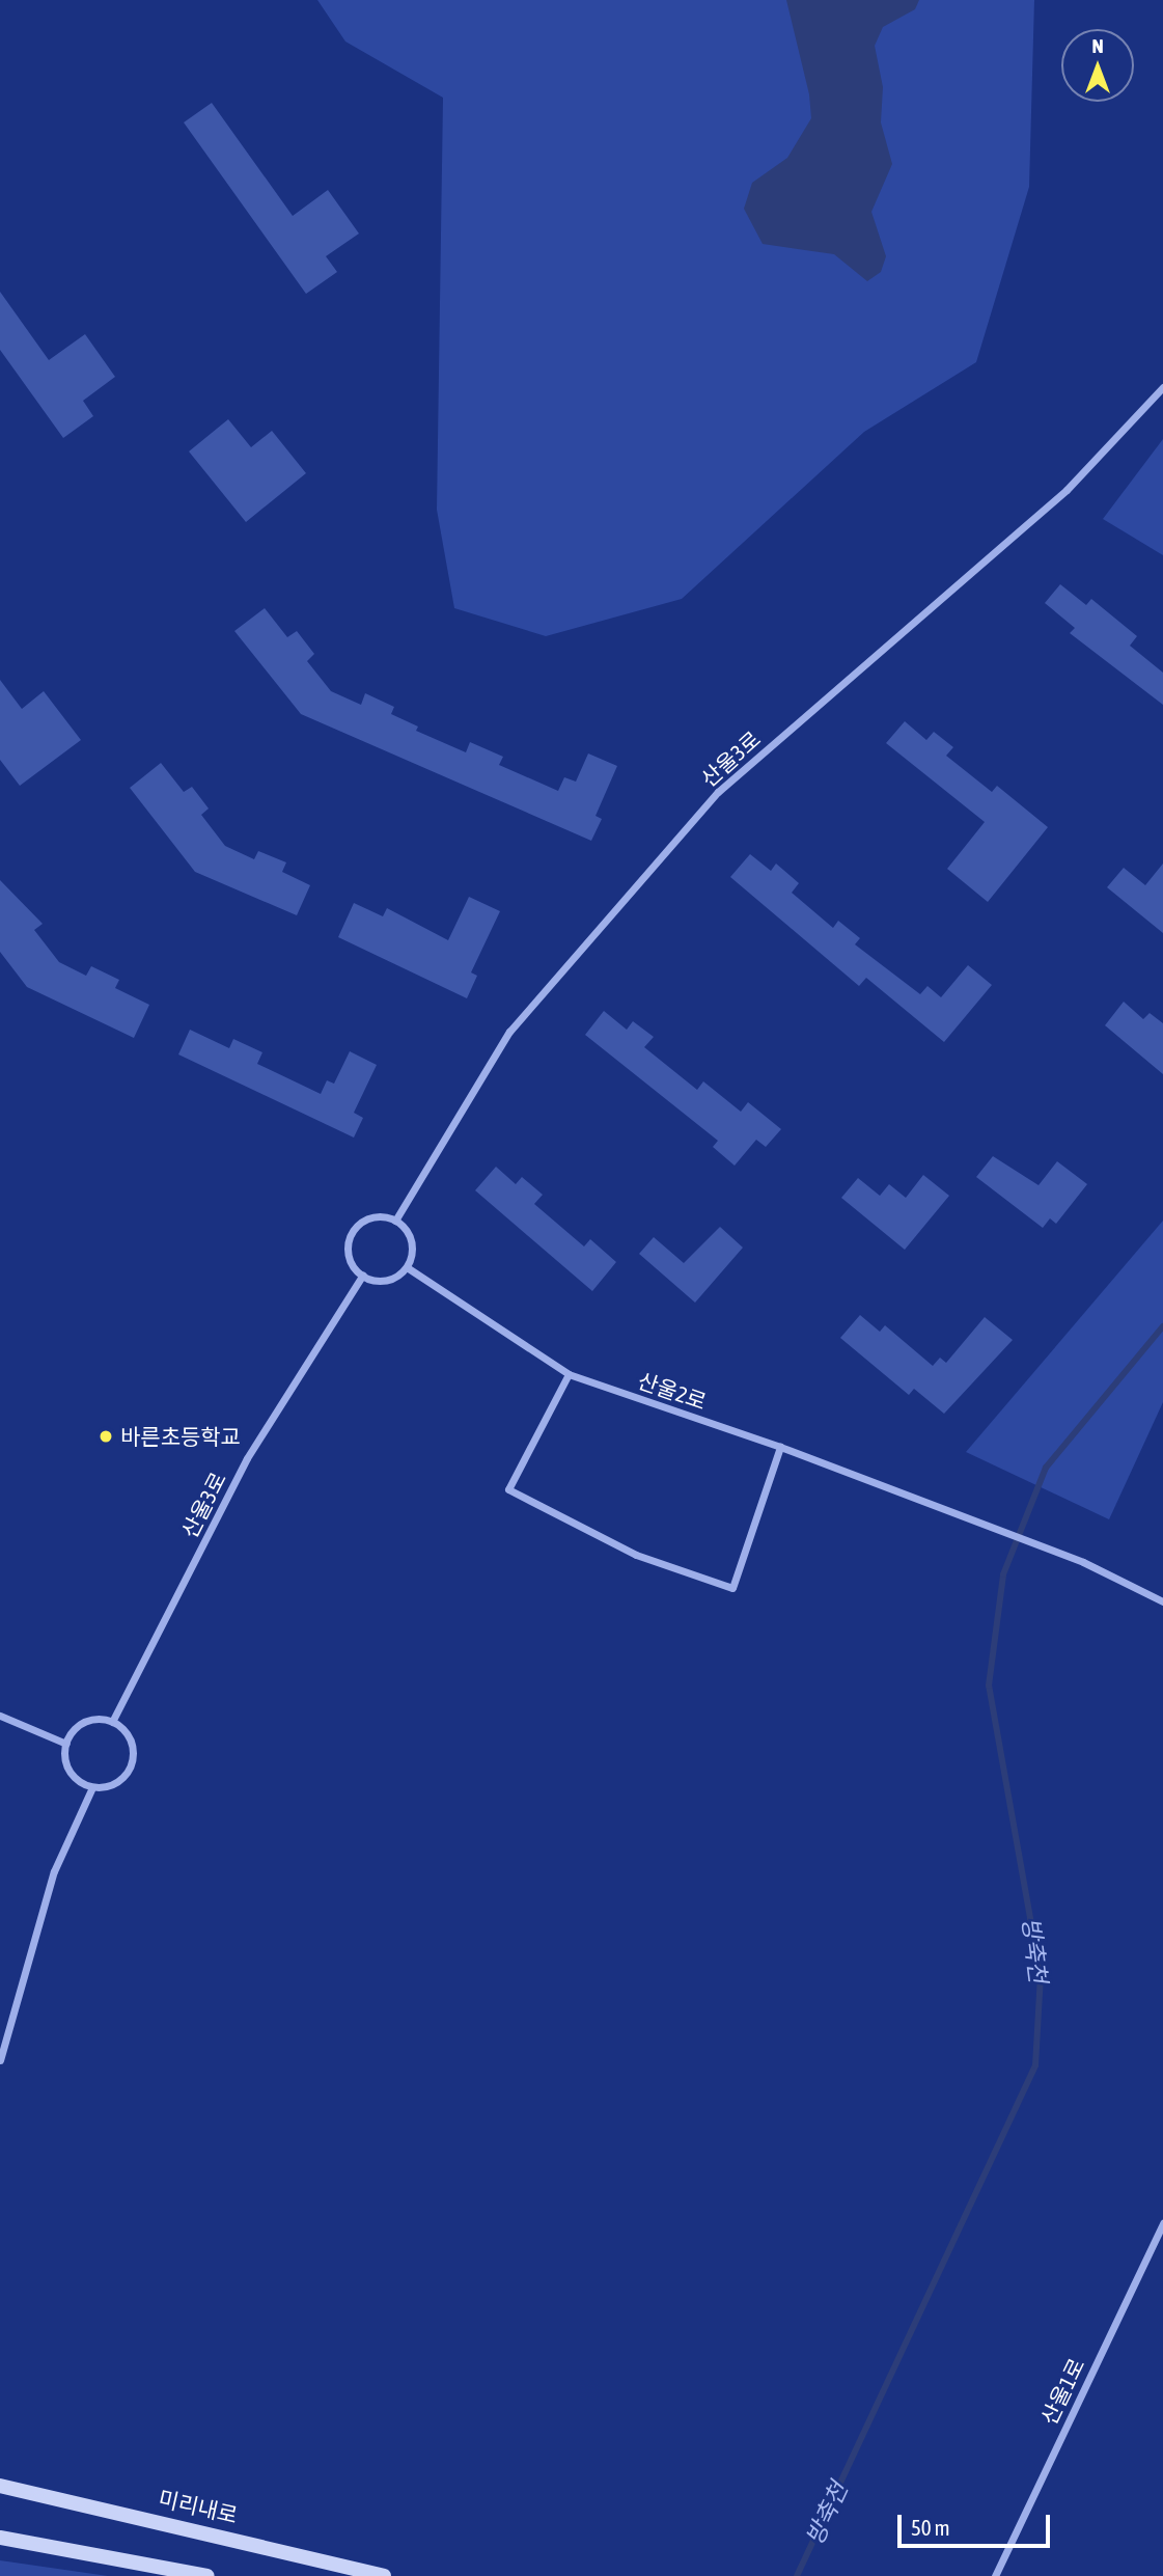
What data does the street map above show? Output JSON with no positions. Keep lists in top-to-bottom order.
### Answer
{
  "streets": {
    "main road": ["미리내로"],
    "street": ["산울3로", "산울2로", "산울1로"]
  },
  "crossings": [
    ["산울3로", "산울2로"]
  ],
  "water": ["방축천"],
  "places": ["바른초등학교"],
  "scale_bar": "50 m",
  "north": "top"
}
